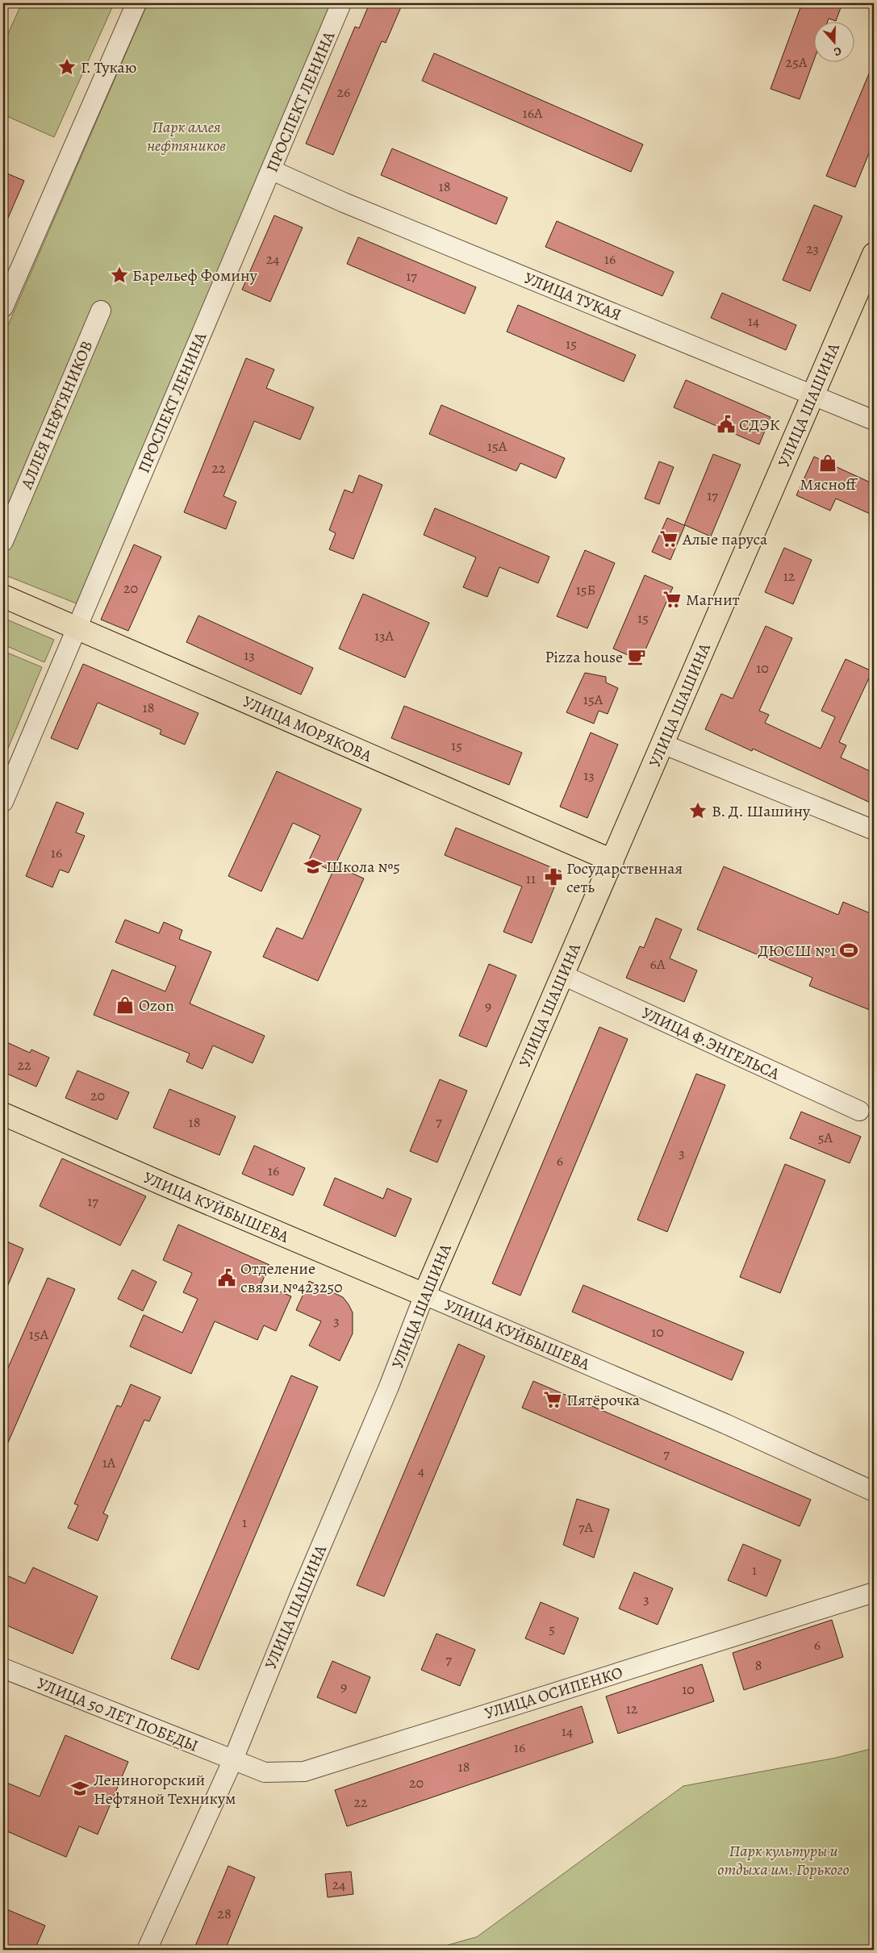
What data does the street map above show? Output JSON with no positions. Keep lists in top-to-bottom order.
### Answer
{
  "streets": {
    "main road": ["УЛИЦА ШАШИНА", "УЛИЦА МОРЯКОВА", "УЛИЦА КУЙБЫШЕВА"],
    "street": [
      "ПРОСПЕКТ ЛЕНИНА",
      "УЛИЦА ТУКАЯ",
      "АЛЛЕЯ НЕФТЯНИКОВ",
      "УЛИЦА Ф.ЭНГЕЛЬСА",
      "УЛИЦА ОСИПЕНКО",
      "УЛИЦА 50 ЛЕТ ПОБЕДЫ"
    ]
  },
  "crossings": [
    ["ПРОСПЕКТ ЛЕНИНА", "УЛИЦА ТУКАЯ"],
    ["ПРОСПЕКТ ЛЕНИНА", "УЛИЦА МОРЯКОВА"],
    ["УЛИЦА ТУКАЯ", "УЛИЦА ШАШИНА"],
    ["УЛИЦА ШАШИНА", "УЛИЦА МОРЯКОВА"],
    ["УЛИЦА ШАШИНА", "УЛИЦА Ф.ЭНГЕЛЬСА"],
    ["УЛИЦА ШАШИНА", "УЛИЦА КУЙБЫШЕВА"],
    ["УЛИЦА ШАШИНА", "УЛИЦА ОСИПЕНКО"],
    ["УЛИЦА ШАШИНА", "УЛИЦА 50 ЛЕТ ПОБЕДЫ"],
    ["УЛИЦА ОСИПЕНКО", "УЛИЦА 50 ЛЕТ ПОБЕДЫ"]
  ],
  "parks": ["Парк аллея нефтяников", "Парк культуры и отдыха им. Горького"],
  "places": {
    "place": ["Г. Тукаю", "Барельеф Фомину", "В. Д. Шашину"],
    "public building": ["СДЭК", "Отделение связи №423250"],
    "shop": ["Мясноff", "Ozon"],
    "supermarket": ["Алые паруса", "Магнит", "Пятёрочка"],
    "cafe": ["Pizza house"],
    "school or university": ["Школа №5", "Лениногорский Нефтяной Техникум"],
    "pharmacy": ["Государственная сеть"],
    "sports": ["ДЮСШ №1"]
  },
  "house_numbers": [
    "25А",
    "26",
    "16А",
    "18",
    "23",
    "24",
    "16",
    "17",
    "14",
    "15",
    "15А",
    "22",
    "17",
    "12",
    "20",
    "15Б",
    "15",
    "13А",
    "13",
    "10",
    "15А",
    "18",
    "15",
    "13",
    "16",
    "11",
    "6А",
    "9",
    "22",
    "20",
    "7",
    "18",
    "5А",
    "3",
    "6",
    "16",
    "17",
    "3",
    "10",
    "15А",
    "7",
    "1А",
    "4",
    "1",
    "7А",
    "1",
    "3",
    "5",
    "6",
    "7",
    "8",
    "9",
    "10",
    "12",
    "14",
    "16",
    "18",
    "20",
    "22",
    "24",
    "28"
  ],
  "north": "bottom"
}
